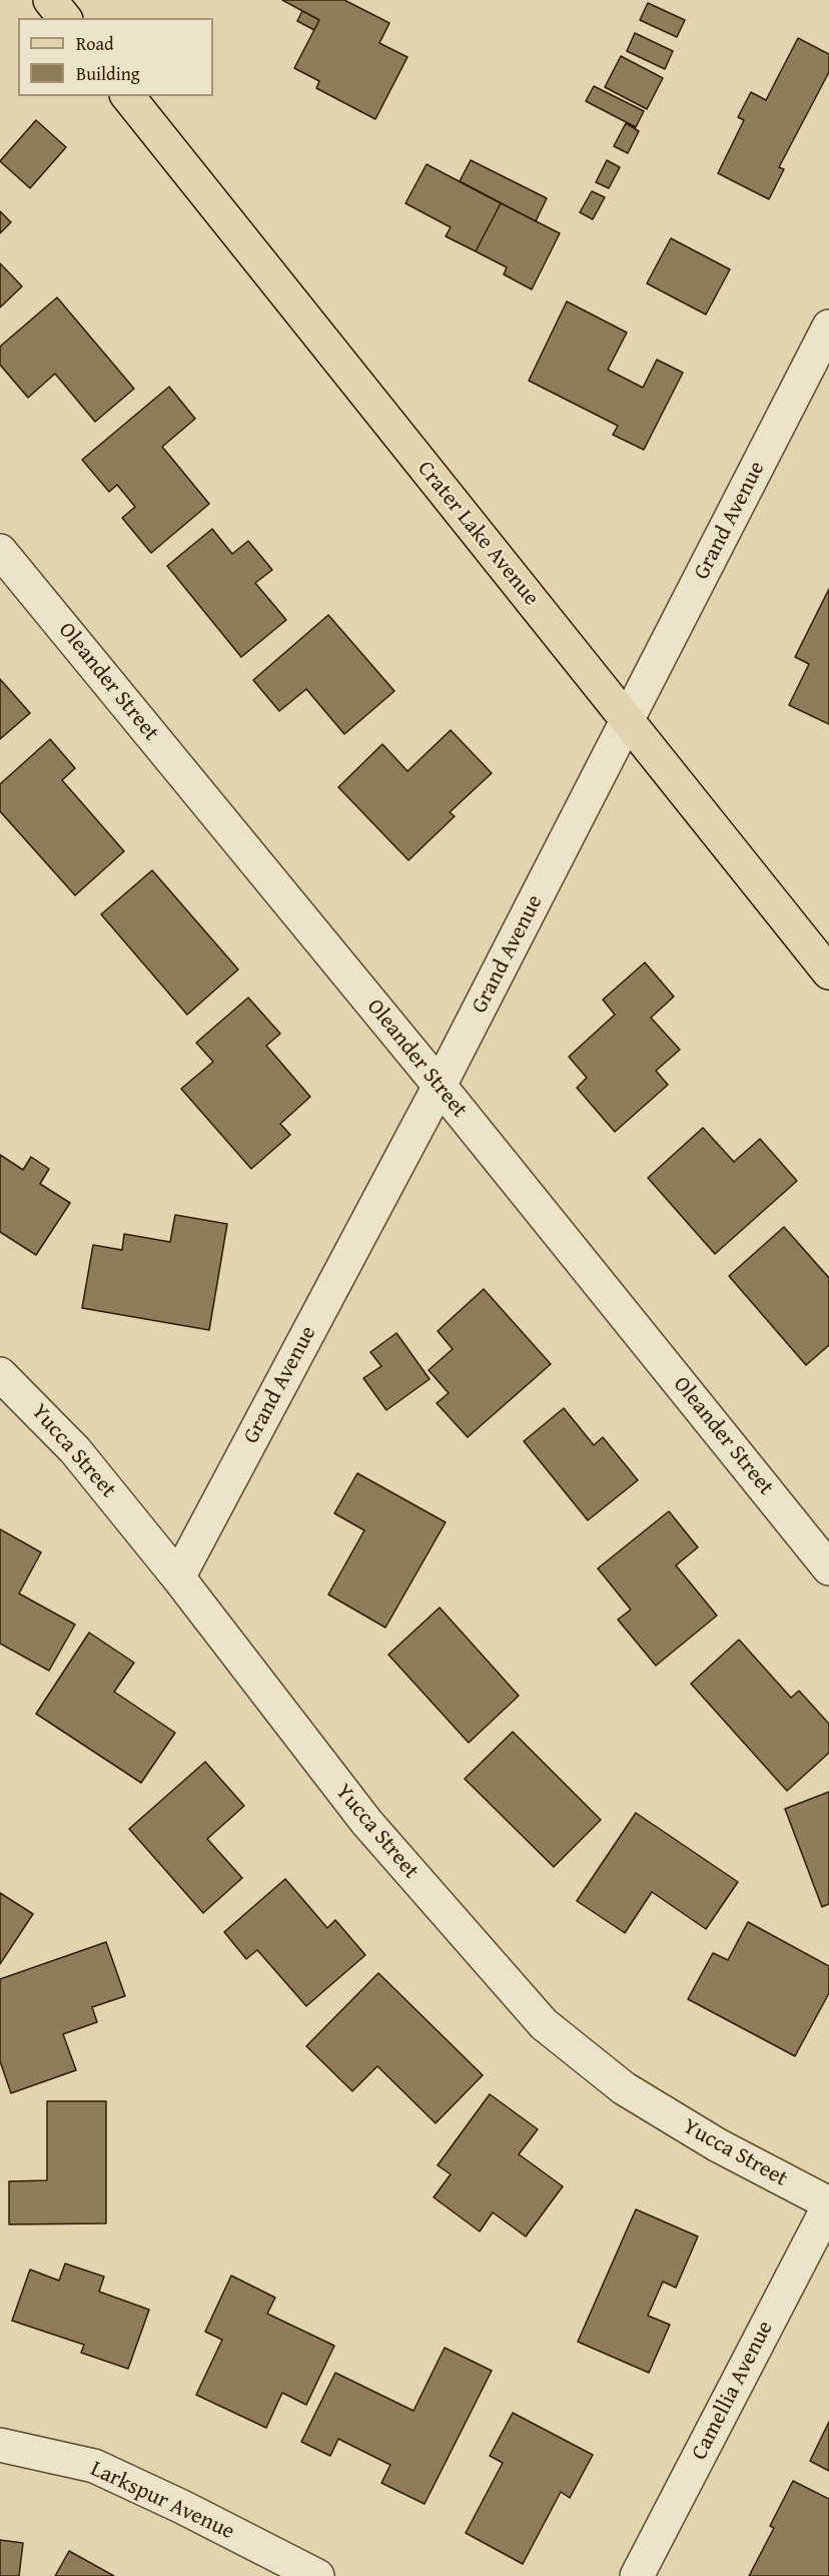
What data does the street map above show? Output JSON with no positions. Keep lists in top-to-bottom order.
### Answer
{
  "streets": {
    "main road": ["Crater Lake Avenue"],
    "street": [
      "Grand Avenue",
      "Oleander Street",
      "Yucca Street",
      "Camellia Avenue",
      "Larkspur Avenue"
    ]
  },
  "crossings": [
    ["Grand Avenue", "Crater Lake Avenue"],
    ["Grand Avenue", "Oleander Street"],
    ["Grand Avenue", "Yucca Street"],
    ["Yucca Street", "Camellia Avenue"]
  ],
  "legend": ["Road", "Building"]
}
